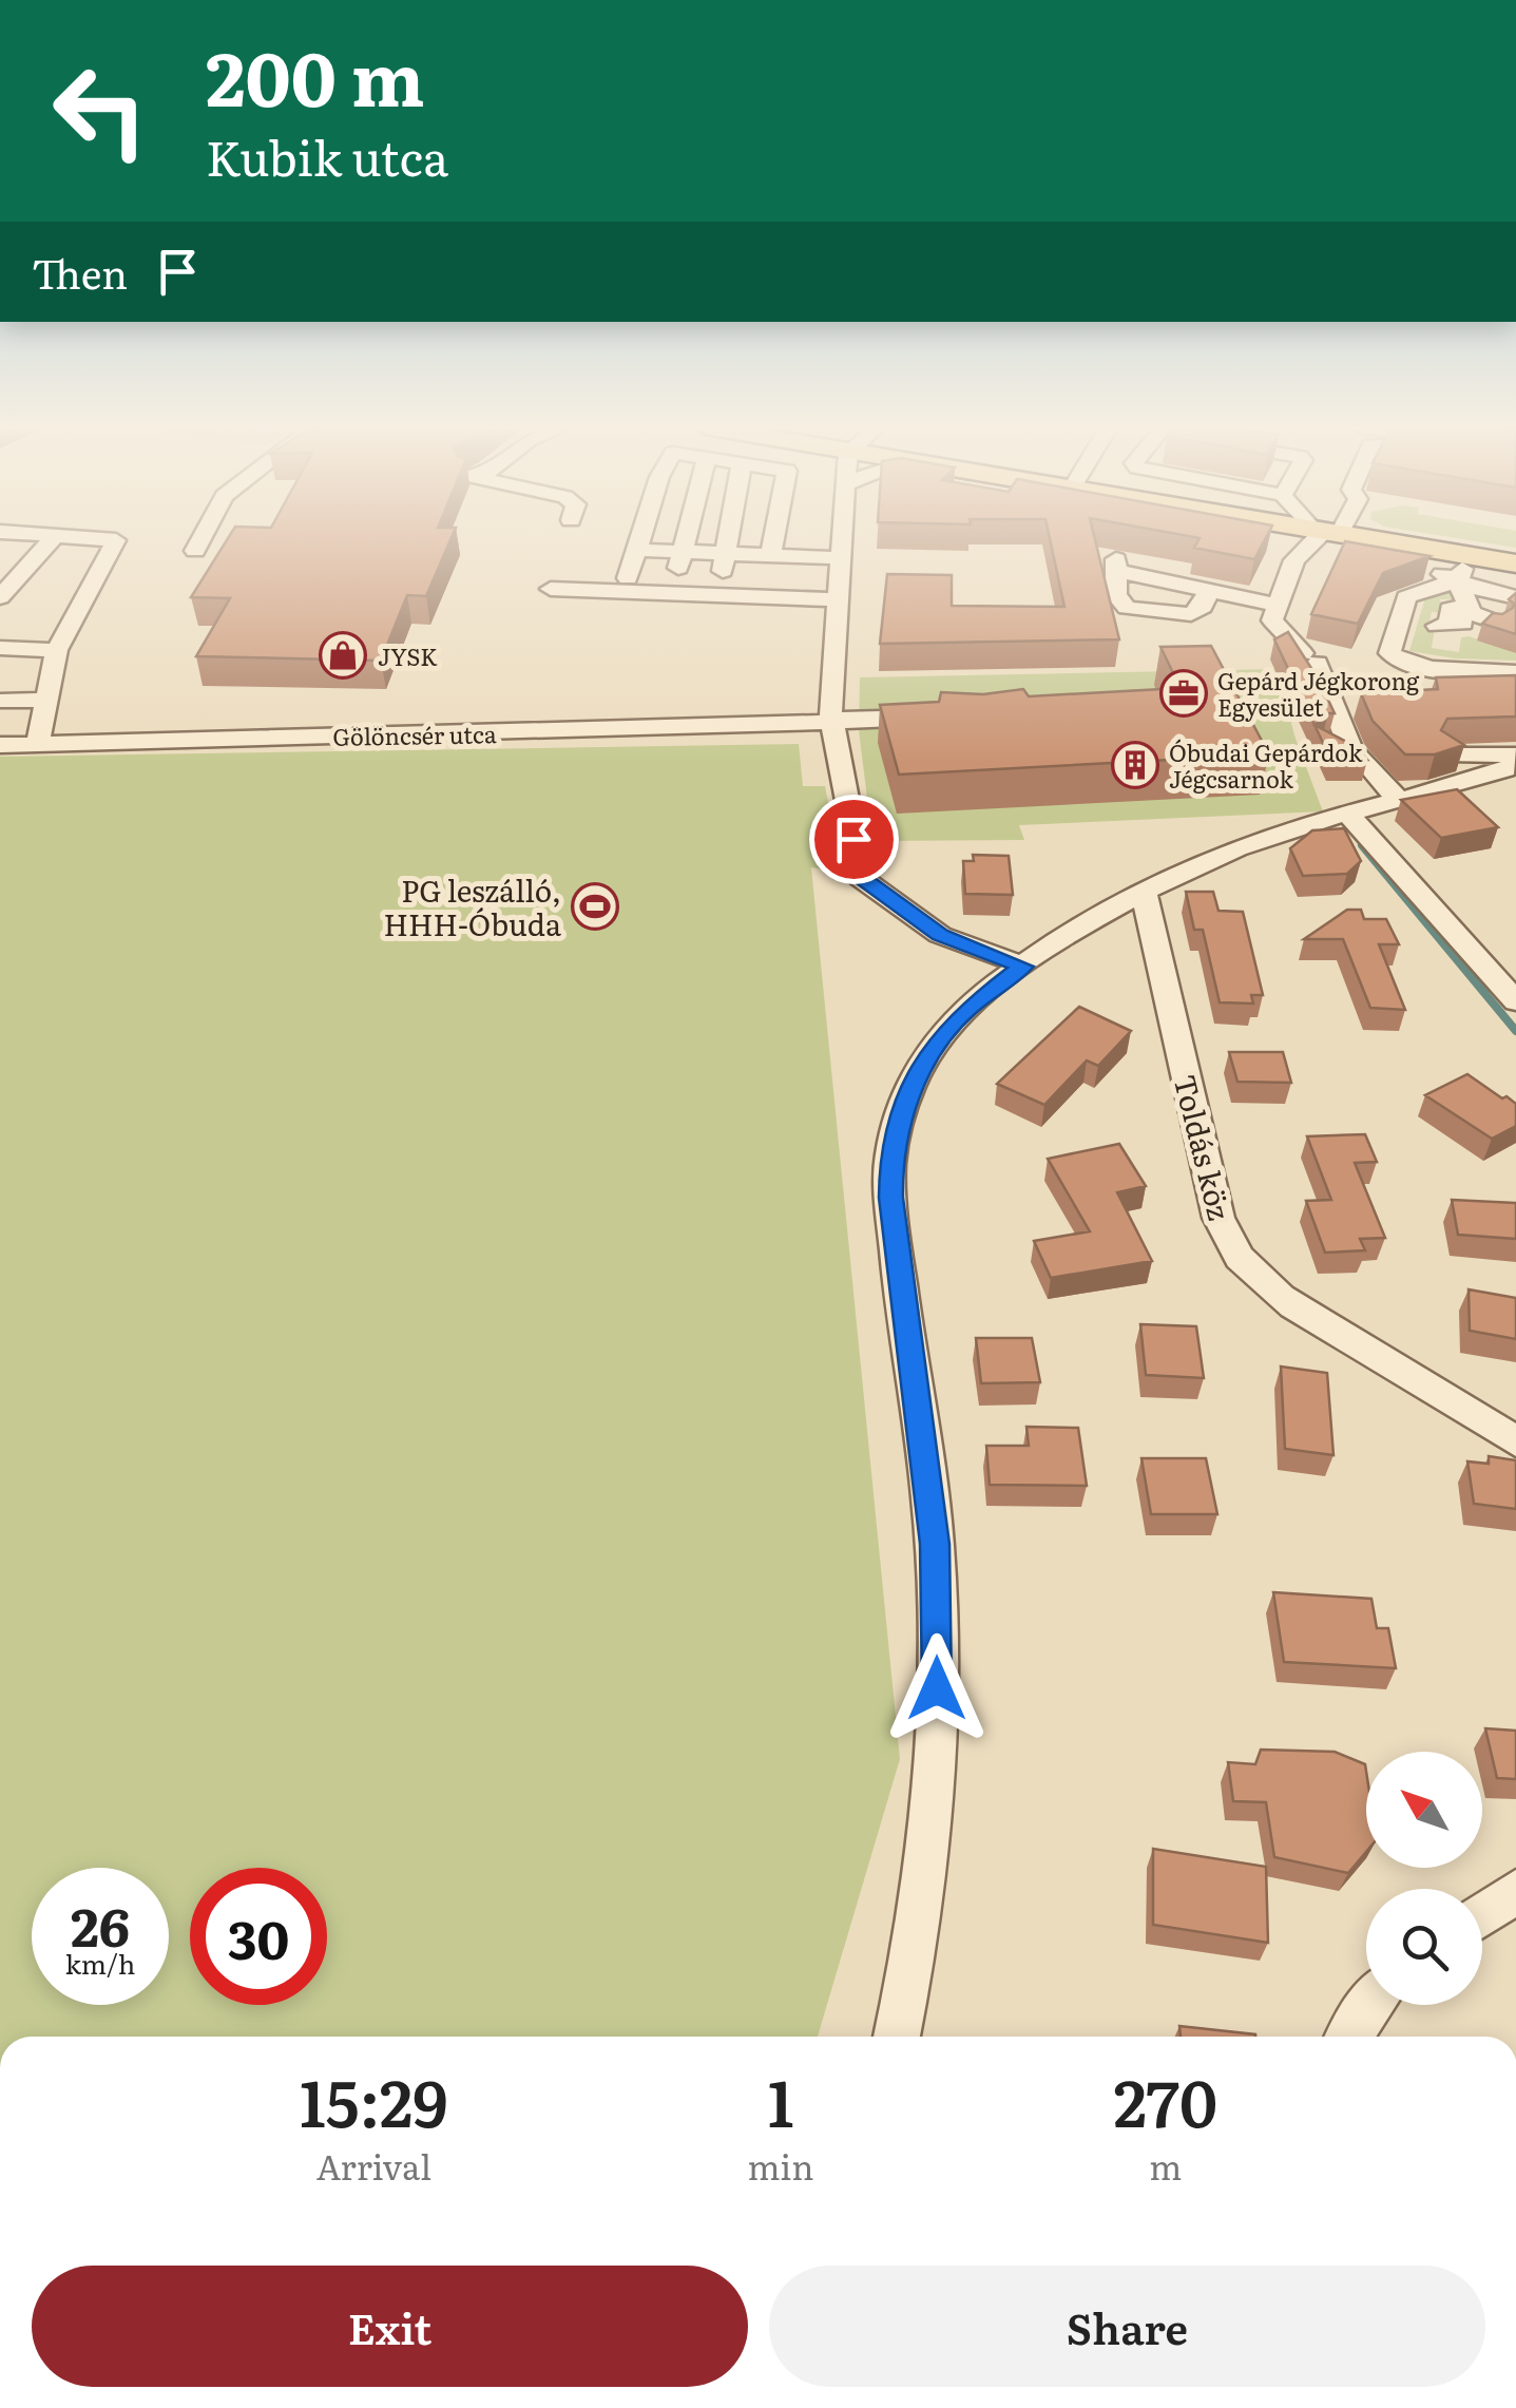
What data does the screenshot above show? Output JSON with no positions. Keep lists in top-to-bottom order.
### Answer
{
  "streets": {
    "street": ["Gölöncsér utca", "Toldás köz"]
  },
  "places": {
    "shop": ["JYSK"],
    "office": ["Gepárd Jégkorong Egyesület"],
    "building": ["Óbudai Gepárdok Jégcsarnok"],
    "sports": ["PG leszálló, HHH-Óbuda"]
  },
  "north": "top left",
  "page": {
    "turn": ["200 m", "Kubik utca"],
    "then": "Then",
    "speed": "26 km/h",
    "limit": "30",
    "eta": [
      "15:29",
      "Arrival",
      "1",
      "min",
      "270",
      "m"
    ],
    "buttons": ["Exit", "Share"]
  }
}
